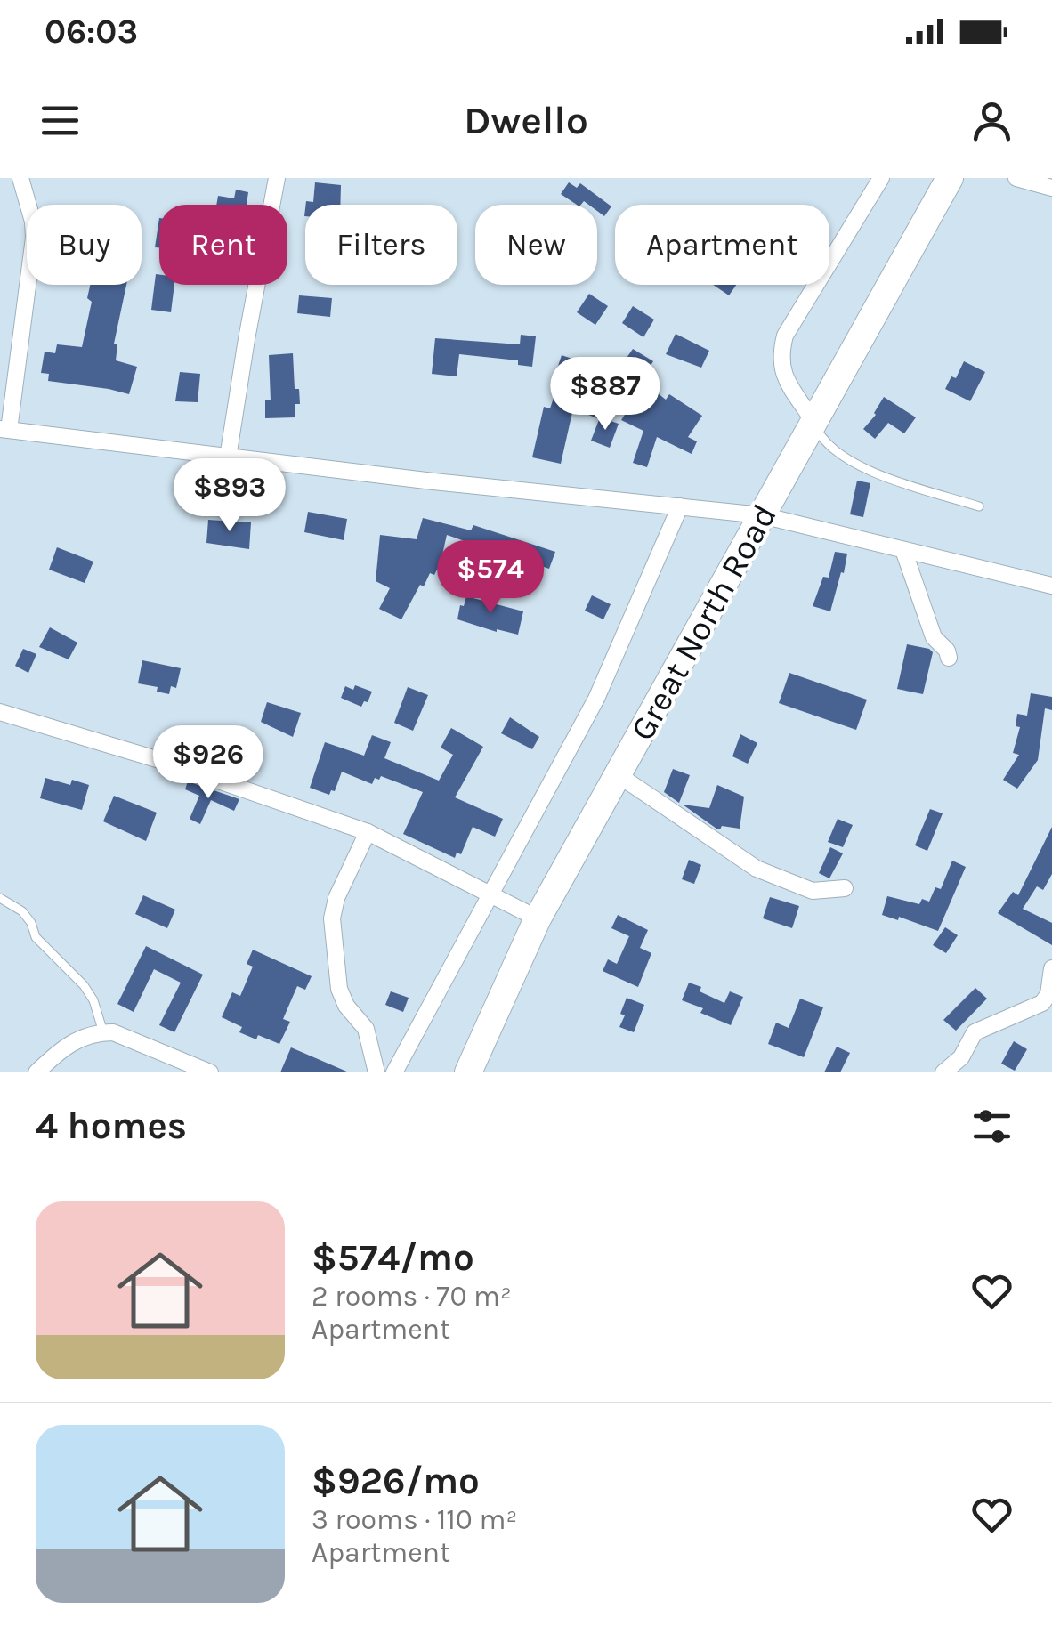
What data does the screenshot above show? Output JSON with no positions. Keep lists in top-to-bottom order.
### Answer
{
  "streets": {
    "highway": ["Great North Road"]
  },
  "page": {
    "status": "06:03",
    "header": "Dwello",
    "chip": [
      "Buy",
      "Rent",
      "Filters",
      "New",
      "Apartment"
    ],
    "price": [
      "$887",
      "$893",
      "$574",
      "$926"
    ],
    "heading": "4 homes",
    "list": [
      {
        "name": "$574/mo",
        "note": "2 rooms · 70 m² · Apartment"
      },
      {
        "name": "$926/mo",
        "note": "3 rooms · 110 m² · Apartment"
      }
    ]
  }
}
